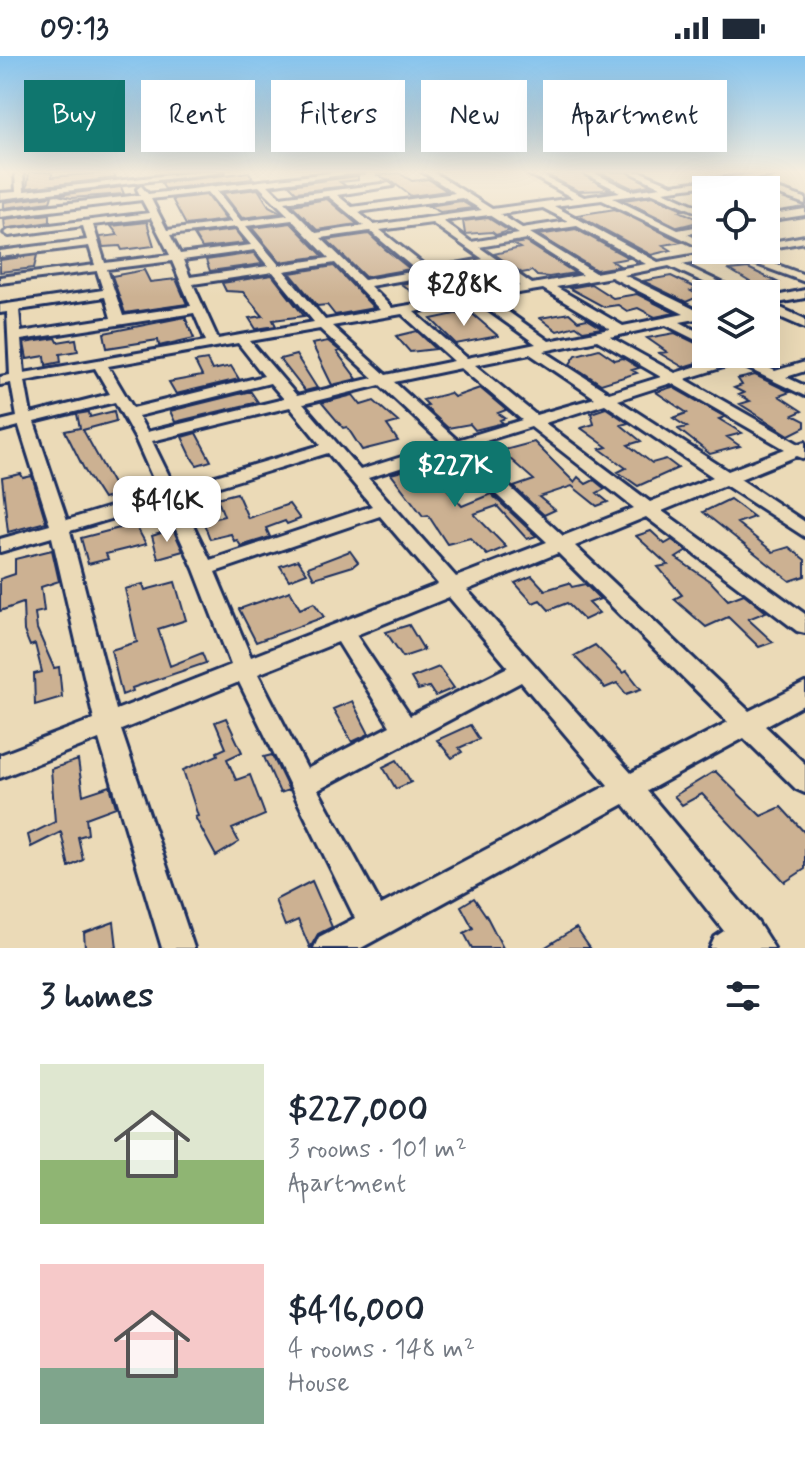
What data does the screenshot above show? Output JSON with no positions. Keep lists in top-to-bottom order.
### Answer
{
  "page": {
    "status": "09:13",
    "chip": [
      "Buy",
      "Rent",
      "Filters",
      "New",
      "Apartment"
    ],
    "price": ["$288K", "$227K", "$416K"],
    "heading": "3 homes",
    "list": [
      {
        "name": "$227,000",
        "note": "3 rooms · 101 m² · Apartment"
      },
      {
        "name": "$416,000",
        "note": "4 rooms · 148 m² · House"
      }
    ]
  }
}
